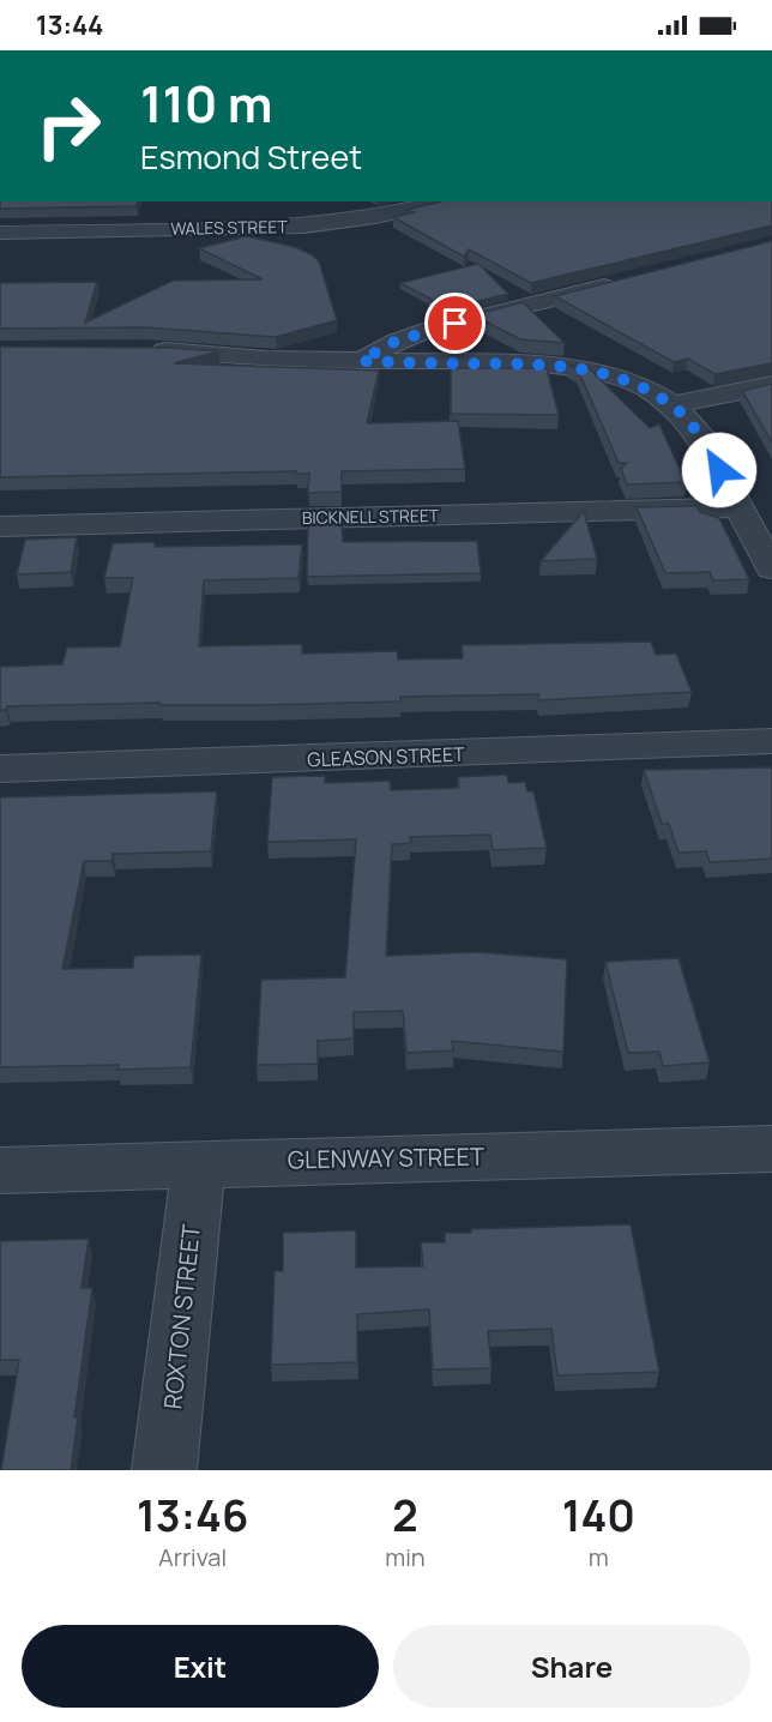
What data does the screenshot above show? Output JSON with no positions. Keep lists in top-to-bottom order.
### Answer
{
  "streets": {
    "street": [
      "WALES STREET",
      "BICKNELL STREET",
      "GLEASON STREET",
      "GLENWAY STREET",
      "ROXTON STREET"
    ]
  },
  "crossings": [
    ["GLENWAY STREET", "ROXTON STREET"]
  ],
  "page": {
    "status": "13:44",
    "turn": ["110 m", "Esmond Street"],
    "eta": [
      "13:46",
      "Arrival",
      "2",
      "min",
      "140",
      "m"
    ],
    "buttons": ["Exit", "Share"]
  }
}
